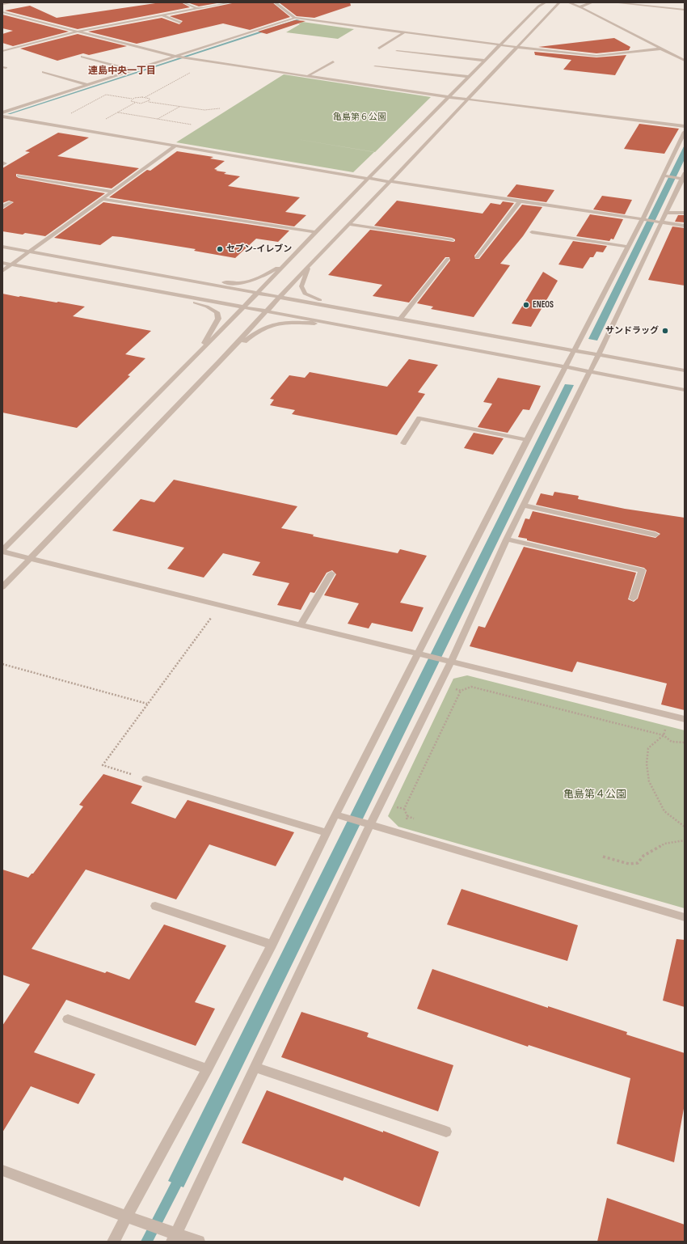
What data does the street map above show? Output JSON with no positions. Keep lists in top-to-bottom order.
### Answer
{
  "districts": ["連島中央一丁目"],
  "parks": ["亀島第６公園", "亀島第４公園"],
  "places": ["セブン-イレブン", "ENEOS", "サンドラッグ"]
}
